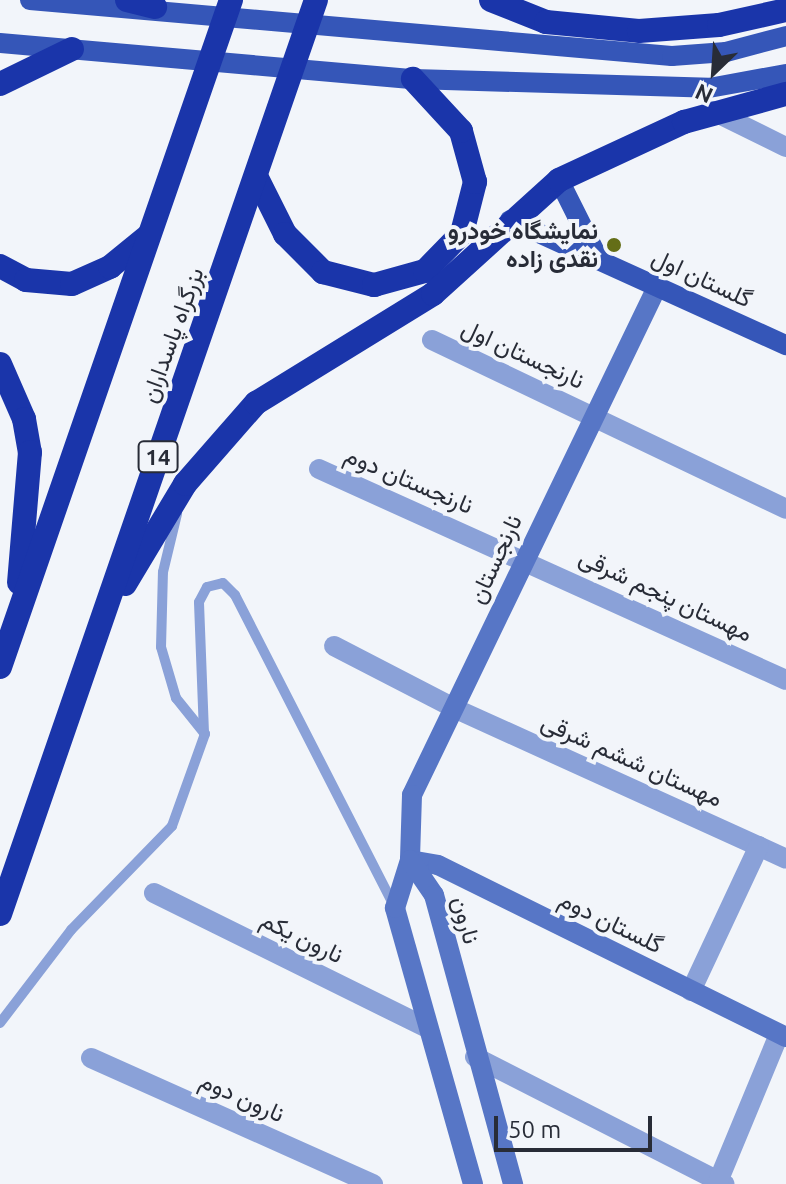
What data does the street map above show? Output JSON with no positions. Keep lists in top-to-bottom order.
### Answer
{
  "streets": {
    "highway": ["بزرگراه پاسداران", "14"],
    "main road": ["گلستان اول"],
    "street": [
      "نارنجستان اول",
      "نارنجستان دوم",
      "نارنجستان",
      "مهستان پنجم شرقی",
      "مهستان ششم شرقی",
      "نارون",
      "گلستان دوم",
      "نارون یکم",
      "نارون دوم"
    ]
  },
  "crossings": [
    ["گلستان اول", "نارنجستان"],
    ["نارنجستان اول", "نارنجستان"],
    ["نارنجستان دوم", "نارنجستان"],
    ["نارنجستان دوم", "مهستان پنجم شرقی"],
    ["نارنجستان", "مهستان پنجم شرقی"],
    ["نارنجستان", "مهستان ششم شرقی"],
    ["نارنجستان", "نارون"],
    ["نارنجستان", "گلستان دوم"],
    ["نارون", "گلستان دوم"]
  ],
  "places": ["نمایشگاه خودرو نقدی زاده"],
  "scale_bar": "50 m",
  "north": "bottom left"
}
